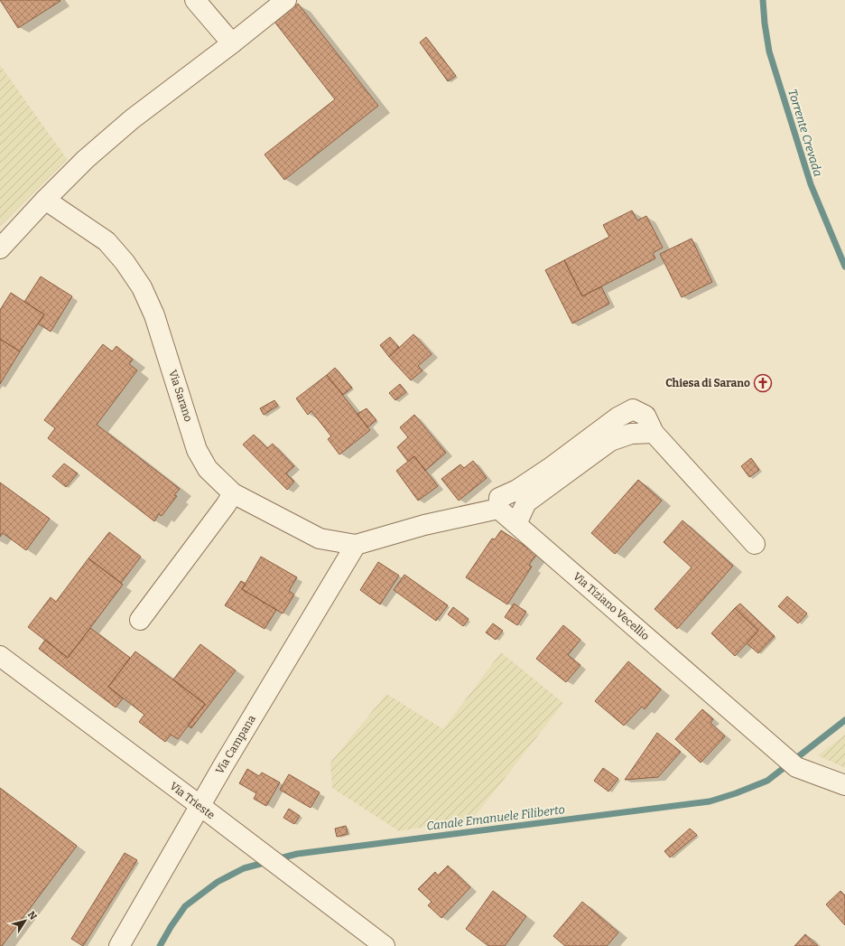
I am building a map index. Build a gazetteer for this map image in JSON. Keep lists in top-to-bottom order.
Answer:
{
  "streets": {
    "street": [
      "Via Sarano",
      "Via Tiziano Vecellio",
      "Via Campana",
      "Via Trieste"
    ]
  },
  "crossings": [
    ["Via Sarano", "Via Campana"],
    ["Via Campana", "Via Trieste"]
  ],
  "water": ["Torrente Crevada", "Canale Emanuele Filiberto"],
  "places": {
    "church": ["Chiesa di Sarano"]
  },
  "north": "top right"
}
